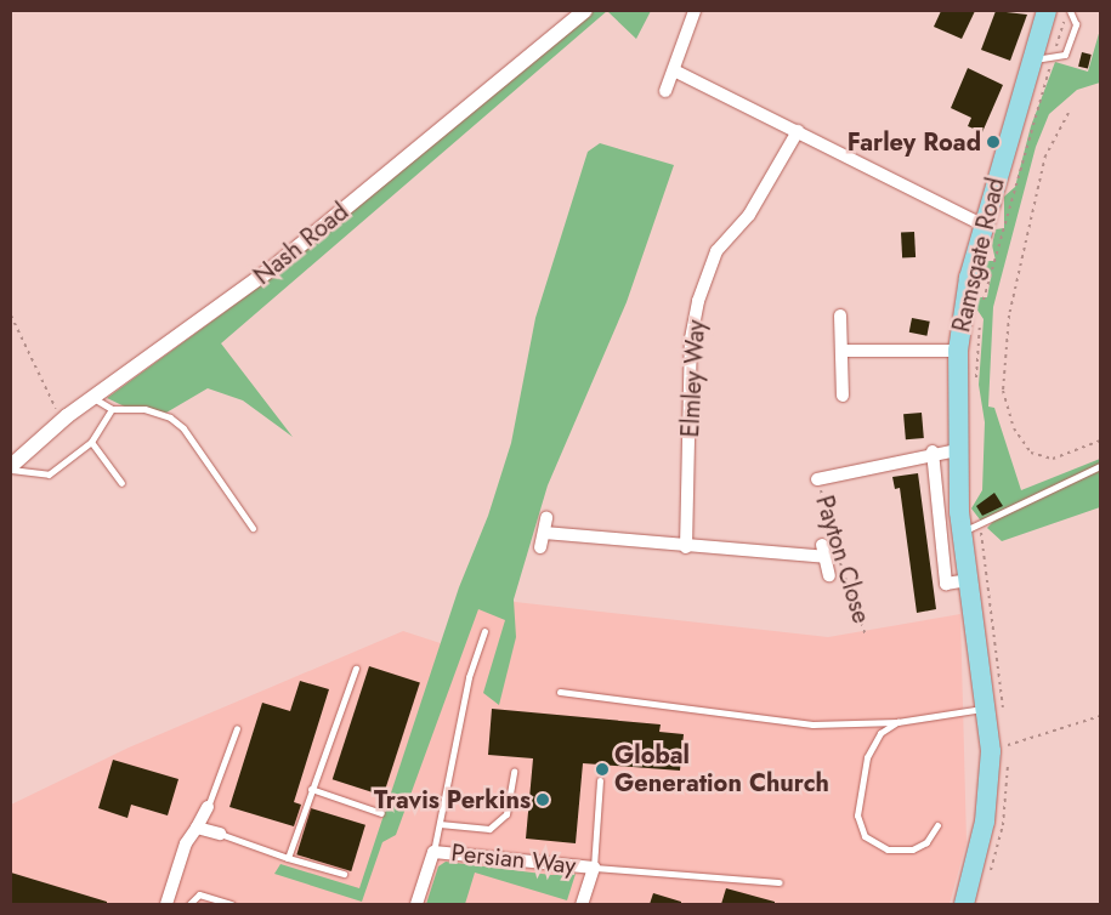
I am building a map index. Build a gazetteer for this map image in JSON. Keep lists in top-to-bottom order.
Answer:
{
  "streets": {
    "main road": ["Ramsgate Road"],
    "street": [
      "Nash Road",
      "Elmley Way",
      "Payton Close",
      "Persian Way"
    ]
  },
  "crossings": [
    ["Ramsgate Road", "Payton Close"]
  ],
  "places": ["Farley Road", "Global Generation Church", "Travis Perkins"]
}
